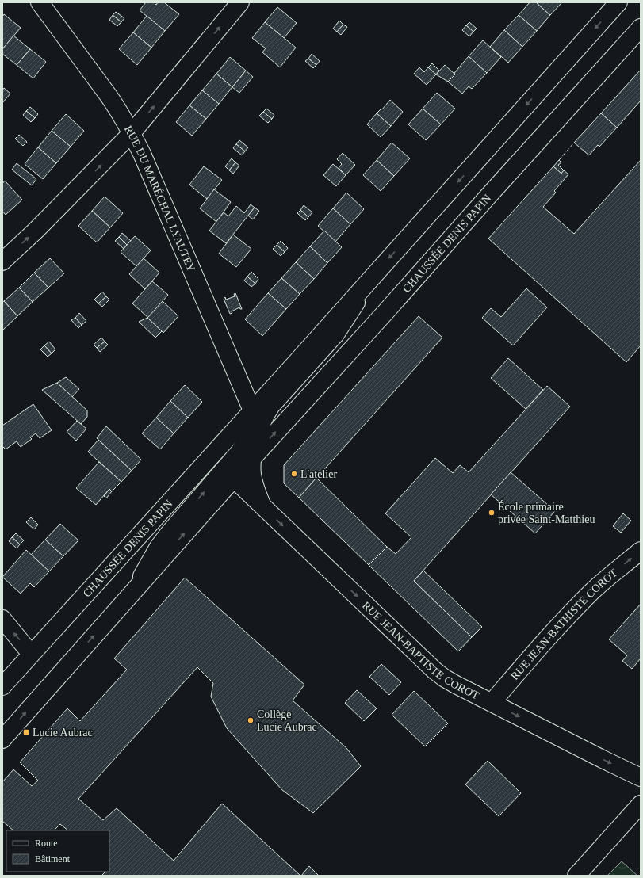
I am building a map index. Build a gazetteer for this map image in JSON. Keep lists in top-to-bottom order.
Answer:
{
  "streets": {
    "street": [
      "RUE DU MARÉCHAL LYAUTEY",
      "CHAUSSÉE DENIS PAPIN",
      "RUE JEAN-BATHISTE COROT",
      "RUE JEAN-BAPTISTE COROT"
    ]
  },
  "crossings": [
    ["RUE DU MARÉCHAL LYAUTEY", "CHAUSSÉE DENIS PAPIN"],
    ["CHAUSSÉE DENIS PAPIN", "RUE JEAN-BAPTISTE COROT"],
    ["RUE JEAN-BATHISTE COROT", "RUE JEAN-BAPTISTE COROT"]
  ],
  "one_way": ["RUE JEAN-BATHISTE COROT", "RUE JEAN-BAPTISTE COROT"],
  "places": {
    "other": ["L'atelier", "École primaire privée Saint-Matthieu", "Collège Lucie Aubrac"],
    "transit": ["Lucie Aubrac"]
  },
  "legend": ["Route", "Bâtiment"]
}
